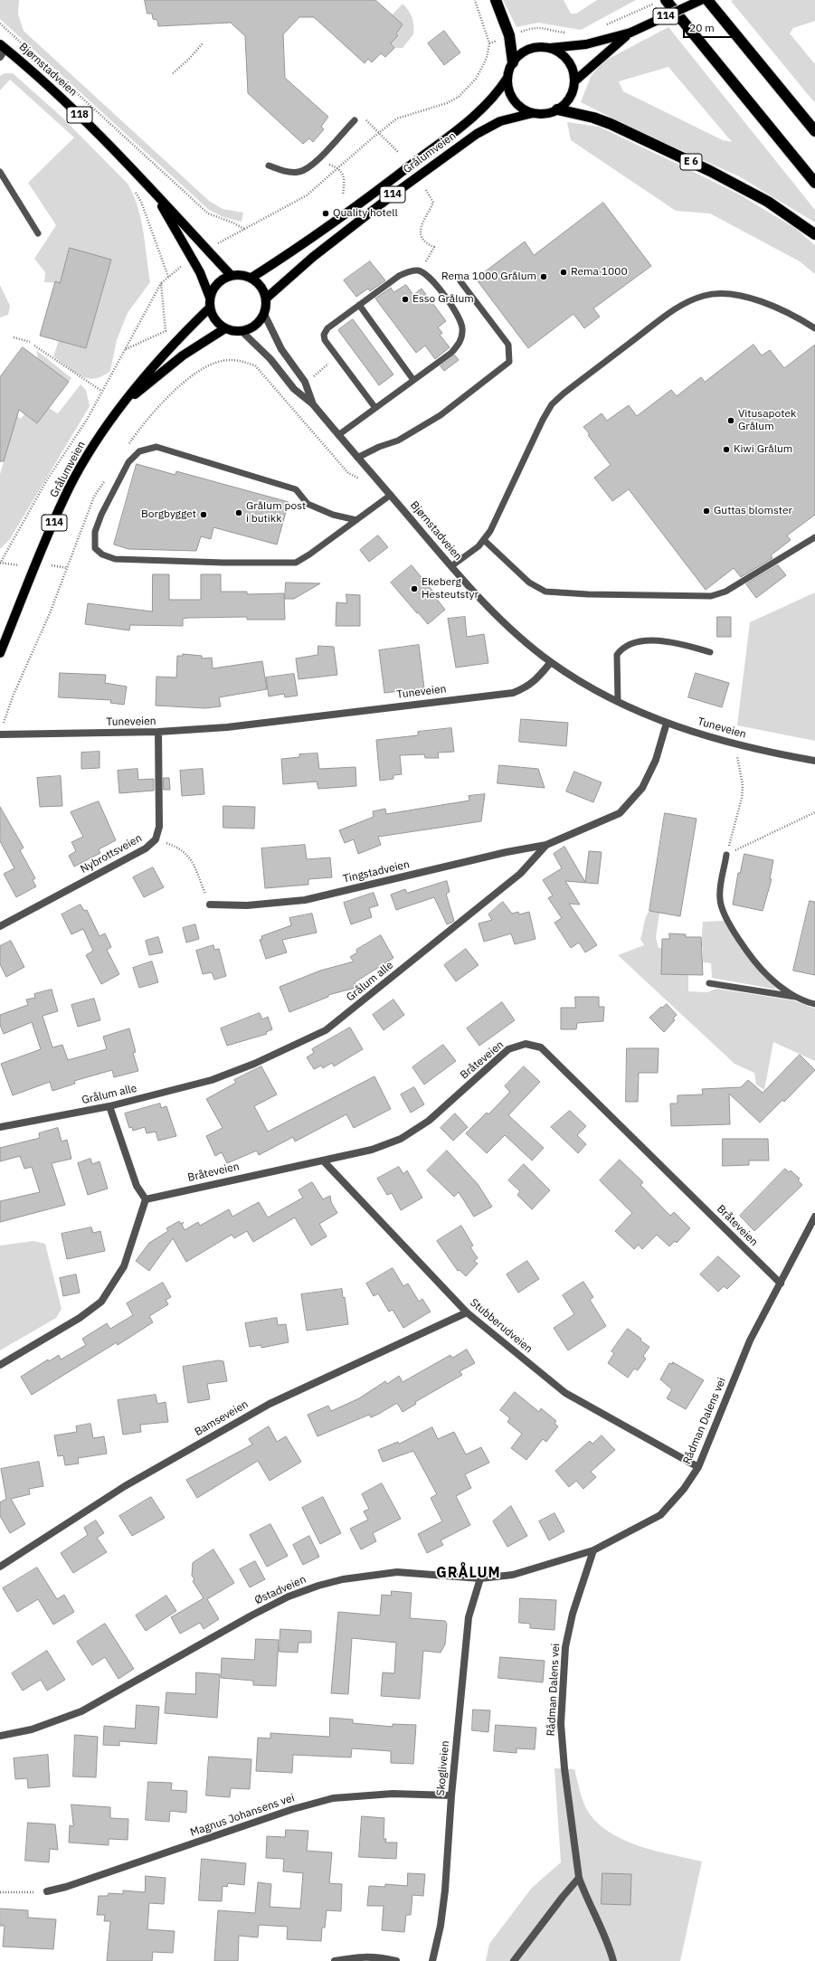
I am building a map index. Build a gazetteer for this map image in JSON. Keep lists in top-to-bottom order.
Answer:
{
  "streets": {
    "highway": ["E 6"],
    "main road": [
      "114",
      "Bjørnstadveien",
      "118",
      "Grålumveien"
    ],
    "street": [
      "Tuneveien",
      "Nybrottsveien",
      "Tingstadveien",
      "Grålum alle",
      "Bråteveien",
      "Stubberudveien",
      "Bamseveien",
      "Rådman Dalens vei",
      "Østadveien",
      "Skogliveien",
      "Magnus Johansens vei"
    ]
  },
  "crossings": [
    ["114", "Grålumveien"],
    ["114", "E 6"],
    ["Bjørnstadveien", "Grålumveien"],
    ["Bjørnstadveien", "Tuneveien"],
    ["Grålumveien", "E 6"],
    ["Tuneveien", "Nybrottsveien"],
    ["Tuneveien", "Grålum alle"],
    ["Tingstadveien", "Grålum alle"],
    ["Bråteveien", "Stubberudveien"],
    ["Bråteveien", "Rådman Dalens vei"],
    ["Stubberudveien", "Bamseveien"],
    ["Stubberudveien", "Rådman Dalens vei"],
    ["Rådman Dalens vei", "Østadveien"],
    ["Østadveien", "Skogliveien"],
    ["Skogliveien", "Magnus Johansens vei"]
  ],
  "districts": ["GRÅLUM"],
  "places": [
    "Quality hotell",
    "Rema 1000",
    "Rema 1000 Grålum",
    "Esso Grålum",
    "Vitusapotek Grålum",
    "Kiwi Grålum",
    "Guttas blomster",
    "Grålum post i butikk",
    "Borgbygget",
    "Ekeberg Hesteutstyr"
  ],
  "scale_bar": "20 m"
}
